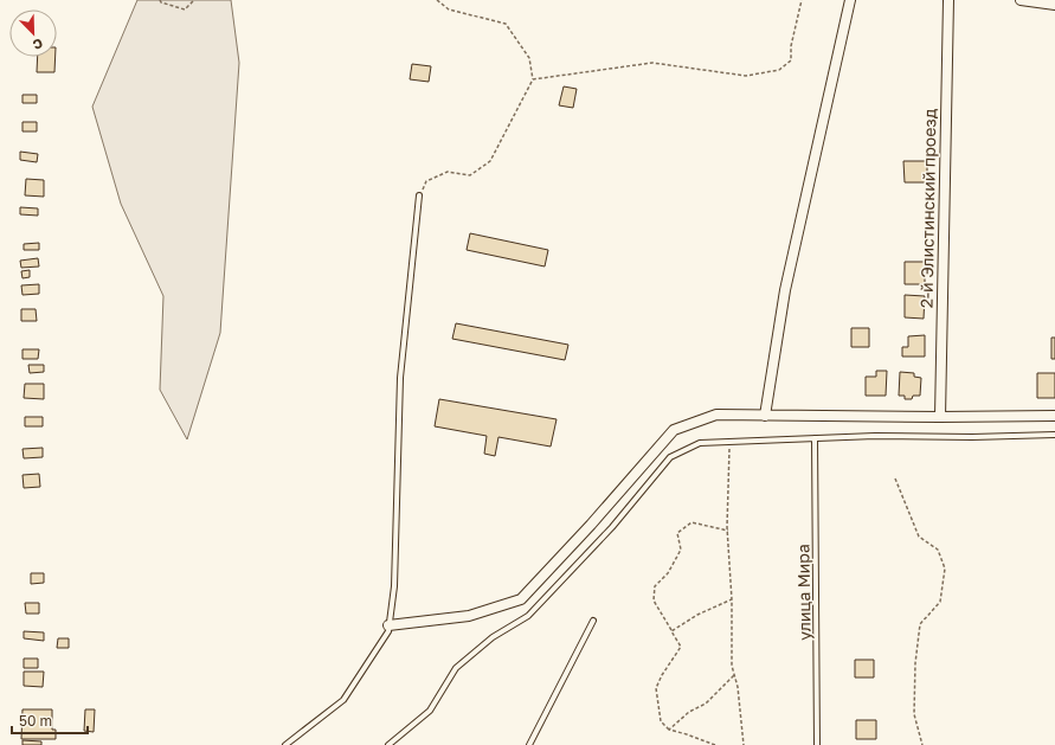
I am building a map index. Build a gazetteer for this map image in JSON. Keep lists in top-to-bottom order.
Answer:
{
  "streets": {
    "street": ["2-й Элистинский проезд"],
    "lane": ["улица Мира"]
  },
  "scale_bar": "50 m",
  "north": "bottom right"
}
